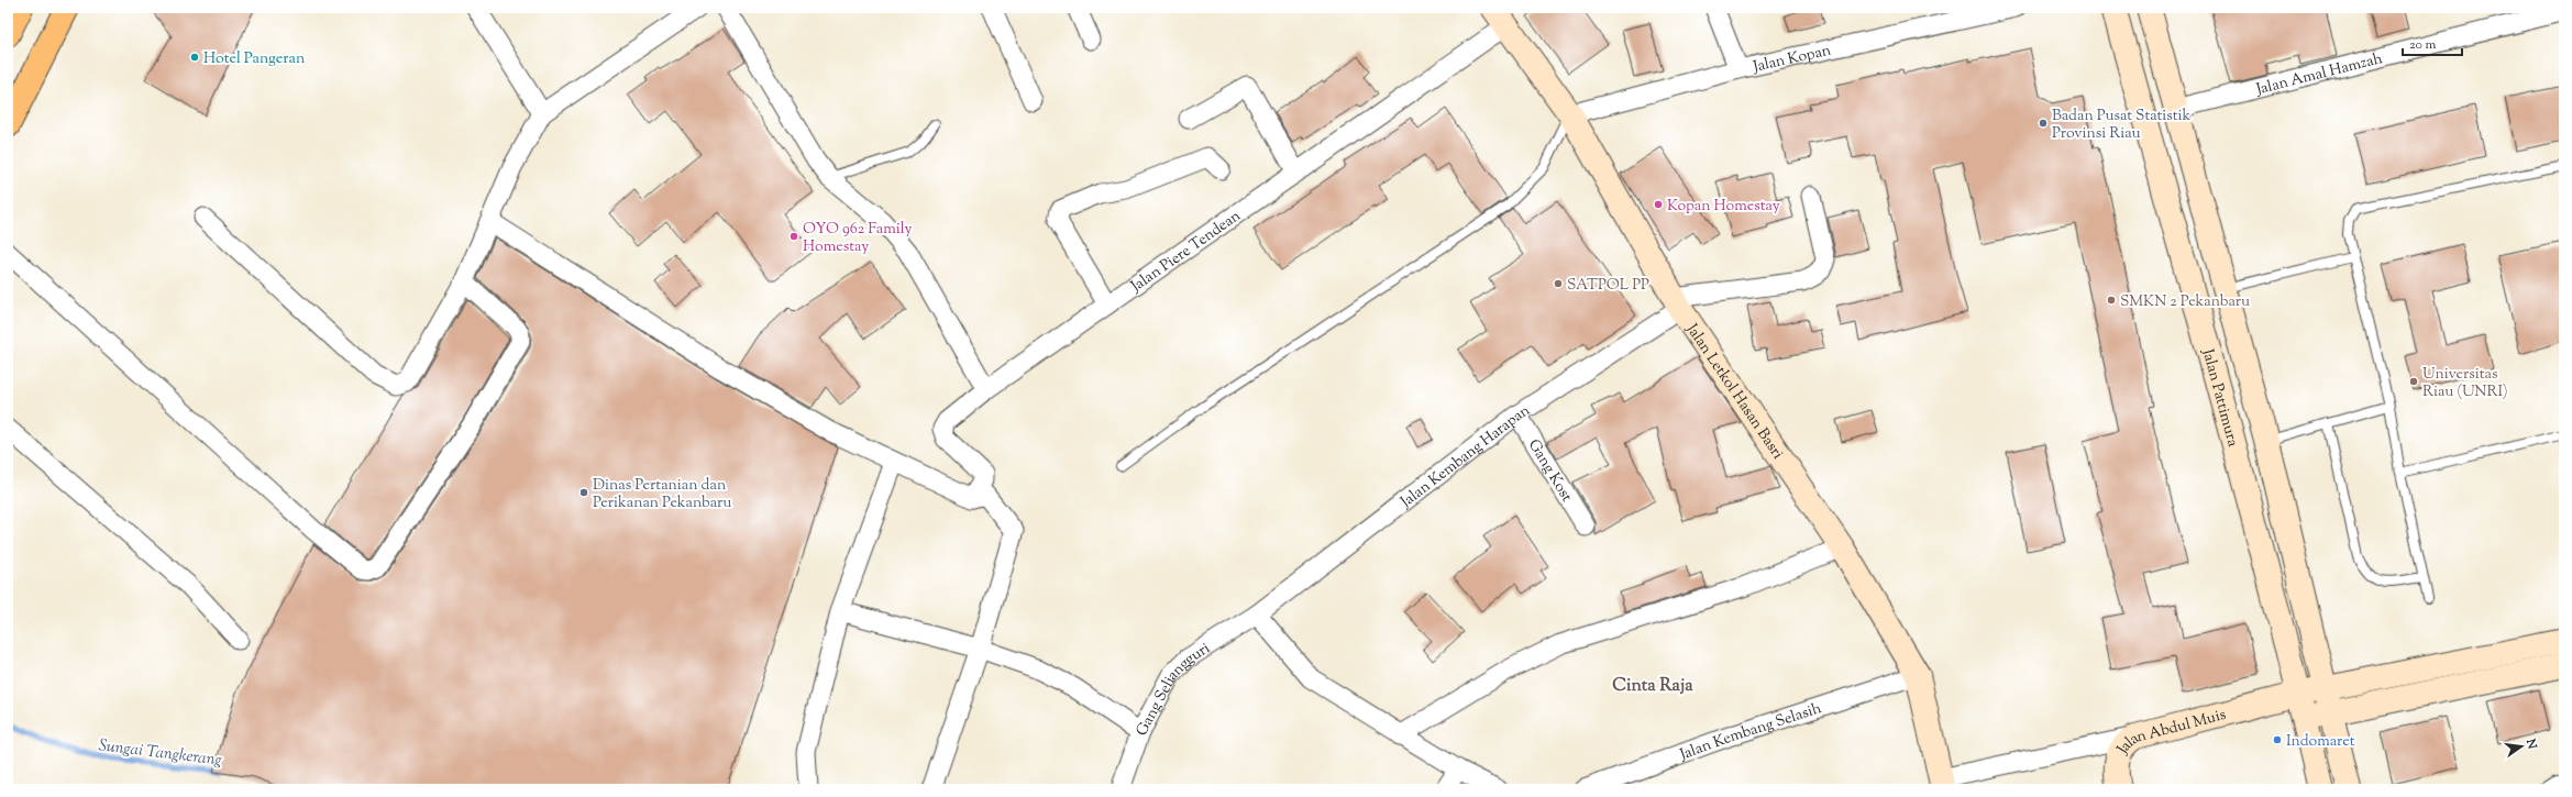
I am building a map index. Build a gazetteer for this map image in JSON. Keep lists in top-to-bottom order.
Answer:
{
  "streets": {
    "street": [
      "Jalan Kopan",
      "Jalan Amal Hamzah",
      "Jalan Piere Tendean",
      "Jalan Letkol Hasan Basri",
      "Jalan Pattimura",
      "Jalan Kembang Harapan",
      "Gang Kost",
      "Gang Seliangguri",
      "Jalan Kembang Selasih",
      "Jalan Abdul Muis"
    ]
  },
  "crossings": [
    ["Jalan Kopan", "Jalan Letkol Hasan Basri"],
    ["Jalan Amal Hamzah", "Jalan Pattimura"],
    ["Jalan Piere Tendean", "Jalan Letkol Hasan Basri"],
    ["Jalan Letkol Hasan Basri", "Jalan Kembang Harapan"],
    ["Jalan Letkol Hasan Basri", "Jalan Kembang Selasih"],
    ["Jalan Pattimura", "Jalan Abdul Muis"],
    ["Jalan Kembang Harapan", "Gang Kost"],
    ["Jalan Kembang Harapan", "Gang Seliangguri"]
  ],
  "districts": ["Cinta Raja"],
  "water": ["Sungai Tangkerang"],
  "places": [
    "Hotel Pangeran",
    "Badan Pusat Statistik Provinsi Riau",
    "Kopan Homestay",
    "OYO 962 Family Homestay",
    "SATPOL PP",
    "SMKN 2 Pekanbaru",
    "Universitas Riau (UNRI)",
    "Dinas Pertanian dan Perikanan Pekanbaru",
    "Indomaret"
  ],
  "scale_bar": "20 m",
  "north": "right"
}
